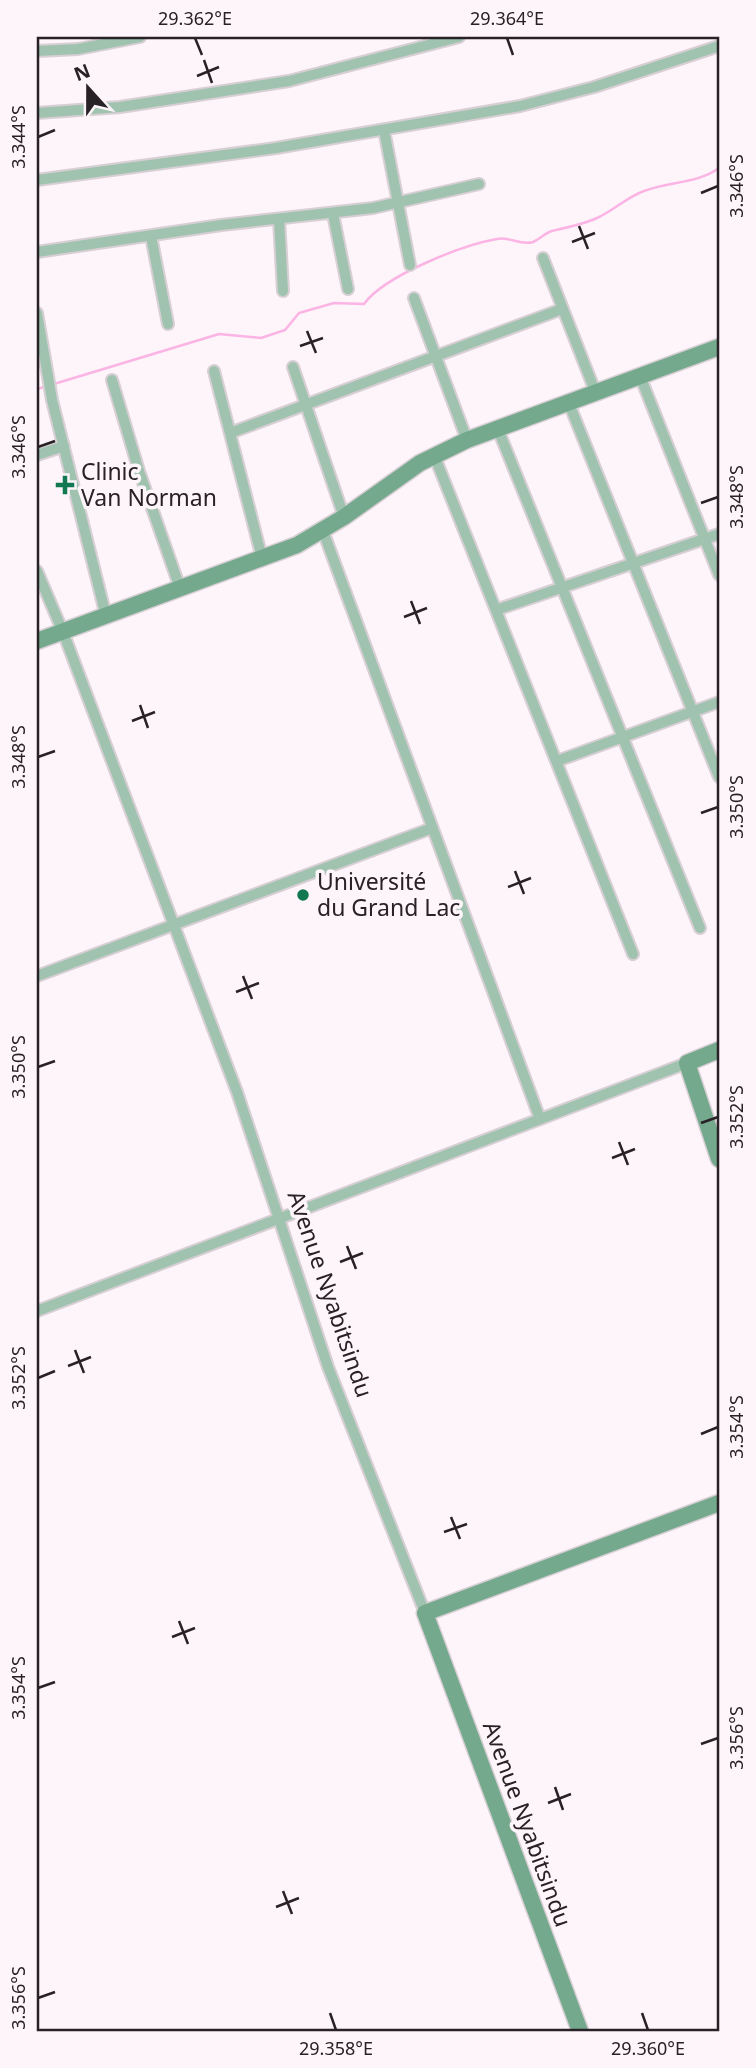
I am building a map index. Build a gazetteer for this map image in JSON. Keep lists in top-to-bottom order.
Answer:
{
  "streets": {
    "street": ["Avenue Nyabitsindu"]
  },
  "places": {
    "health": ["Clinic Van Norman"],
    "other": ["Université du Grand Lac"]
  },
  "north": "top",
  "coordinates": [
    "29.362°E",
    "29.364°E",
    "3.344°S",
    "3.346°S",
    "3.348°S",
    "3.350°S",
    "3.352°S",
    "3.354°S",
    "3.356°S",
    "29.358°E",
    "29.360°E"
  ]
}
